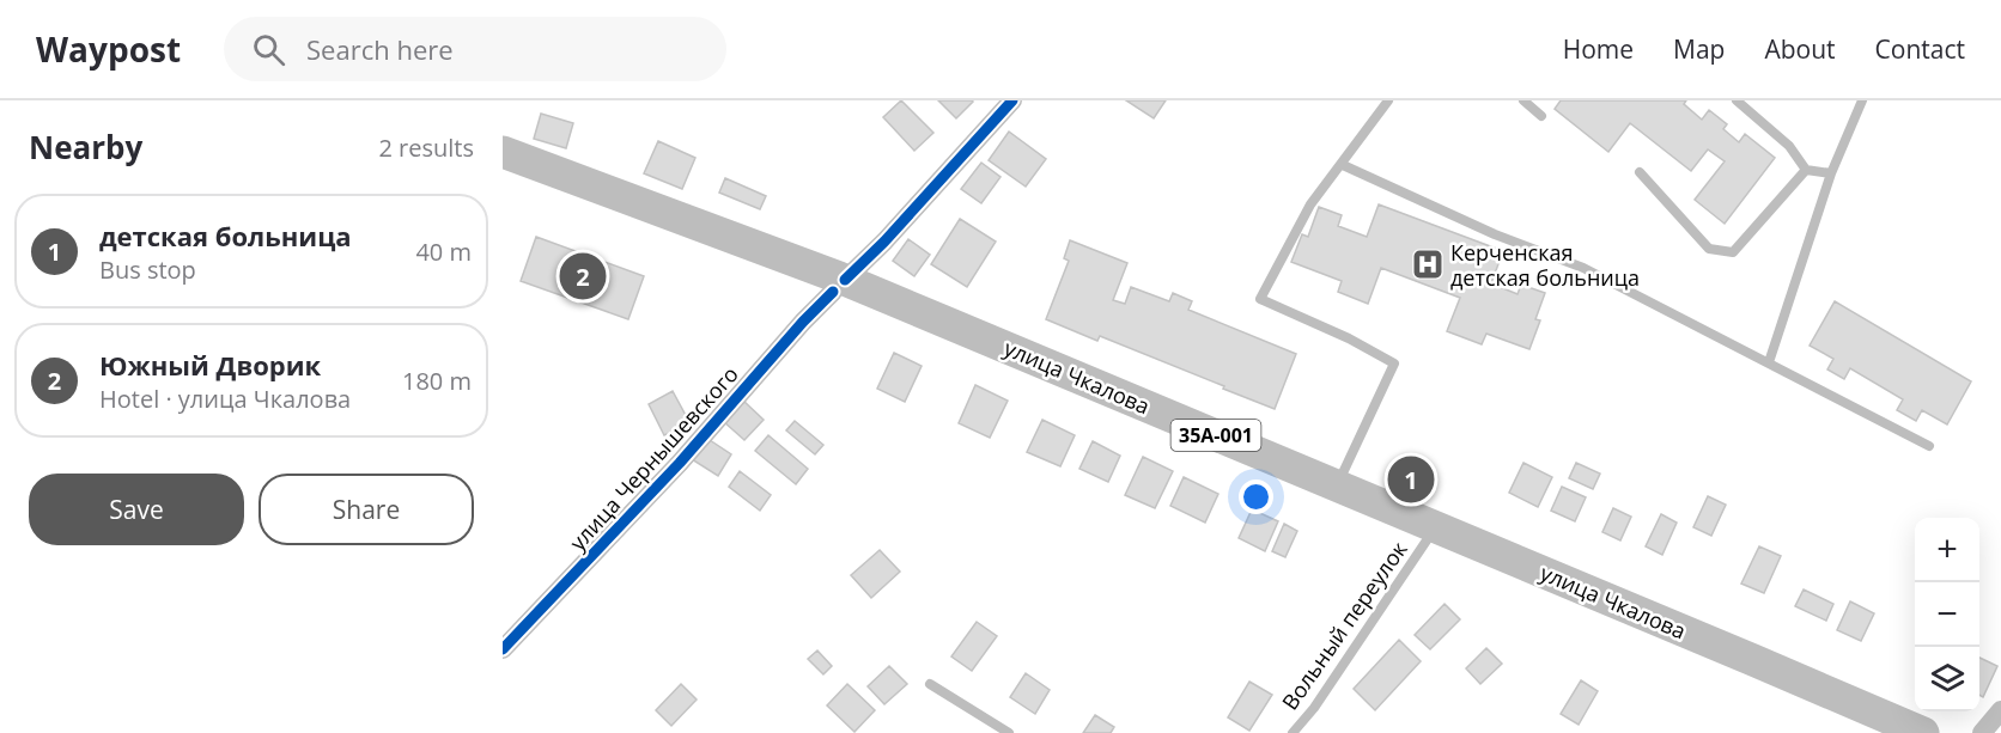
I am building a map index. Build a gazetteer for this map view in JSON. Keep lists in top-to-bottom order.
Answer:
{
  "streets": {
    "main road": ["улица Чкалова", "35А-001"],
    "street": ["улица Чернышевского"],
    "lane": ["Вольный переулок"]
  },
  "crossings": [
    ["улица Чкалова", "улица Чернышевского"],
    ["улица Чкалова", "Вольный переулок"]
  ],
  "places": {
    "hospital": ["Керченская детская больница"]
  },
  "page": {
    "header": "Waypost",
    "search": "Search here",
    "nav": [
      "Home",
      "Map",
      "About",
      "Contact"
    ],
    "heading": ["Nearby", "2 results"],
    "list": [
      {
        "mark": "1",
        "name": "детская больница",
        "note": "Bus stop",
        "value": "40 m"
      },
      {
        "mark": "2",
        "name": "Южный Дворик",
        "note": "Hotel · улица Чкалова",
        "value": "180 m"
      }
    ],
    "pins": ["2", "1"],
    "buttons": ["Save", "Share"],
    "map_buttons": ["+", "−"]
  }
}
